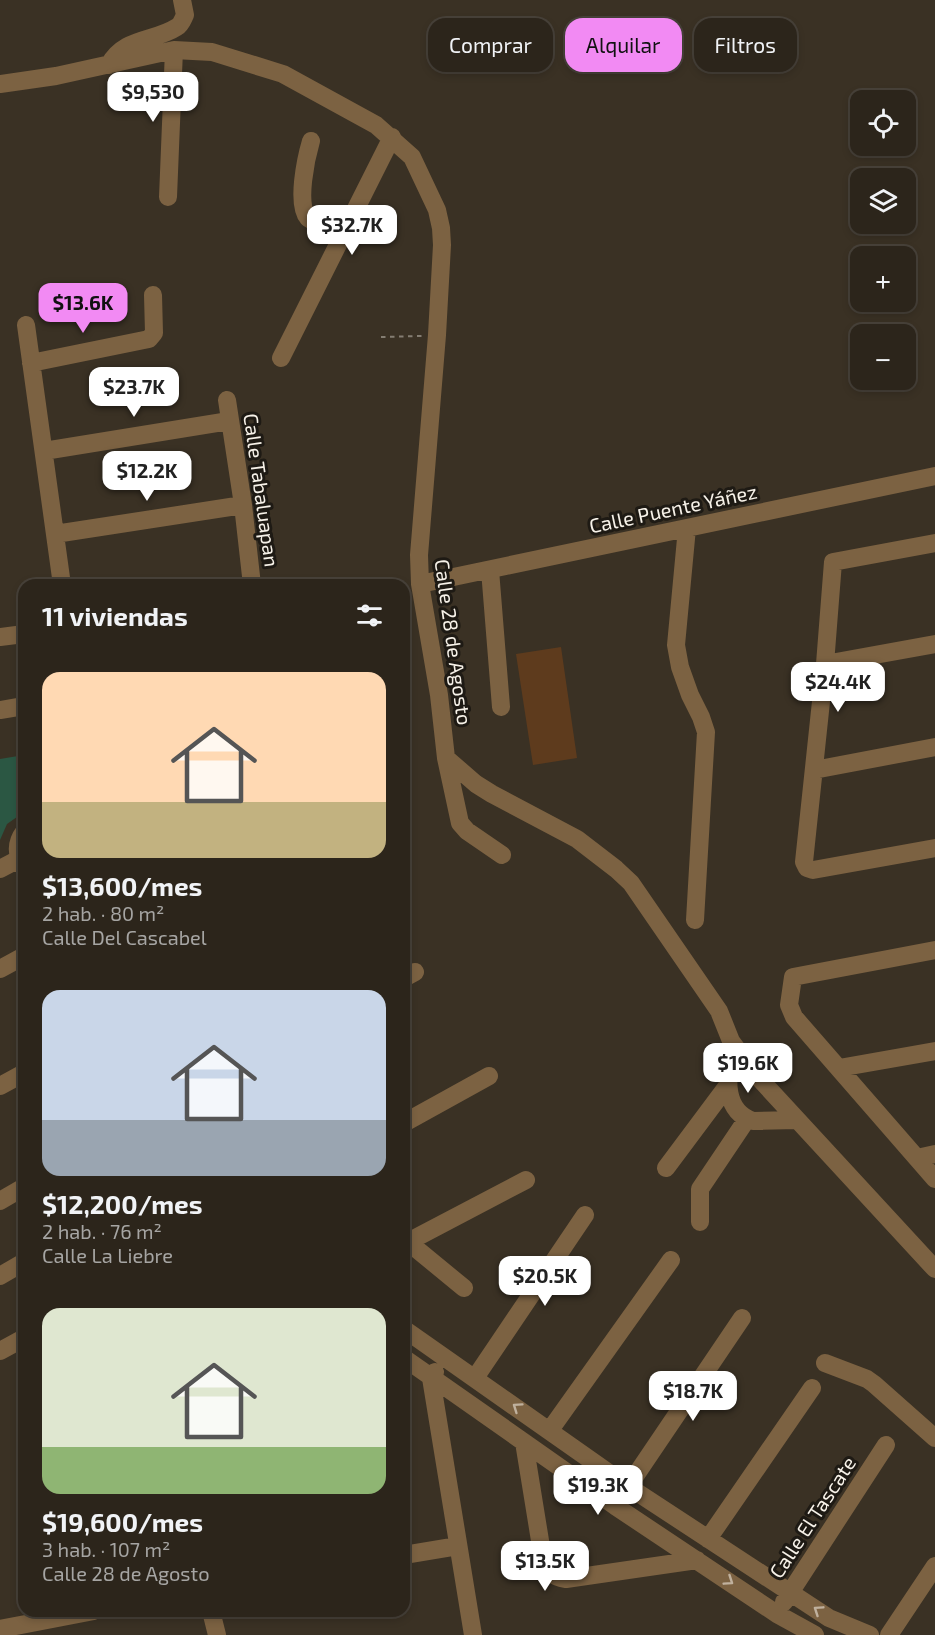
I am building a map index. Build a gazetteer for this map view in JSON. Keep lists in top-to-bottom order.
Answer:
{
  "streets": {
    "street": [
      "Calle Tabaluapan",
      "Calle Puente Yáñez",
      "Calle 28 de Agosto",
      "Calle El Tascate"
    ]
  },
  "crossings": [
    ["Calle Puente Yáñez", "Calle 28 de Agosto"]
  ],
  "page": {
    "chip": ["Comprar", "Alquilar", "Filtros"],
    "price": [
      "$9,530",
      "$32.7K",
      "$13.6K",
      "$23.7K",
      "$12.2K",
      "$24.4K",
      "$19.6K",
      "$20.5K",
      "$18.7K",
      "$19.3K",
      "$13.5K"
    ],
    "map_buttons": ["+", "−"],
    "heading": "11 viviendas",
    "list": [
      {
        "name": "$13,600/mes",
        "note": "2 hab. · 80 m² · Calle Del Cascabel"
      },
      {
        "name": "$12,200/mes",
        "note": "2 hab. · 76 m² · Calle La Liebre"
      },
      {
        "name": "$19,600/mes",
        "note": "3 hab. · 107 m² · Calle 28 de Agosto"
      }
    ]
  }
}
